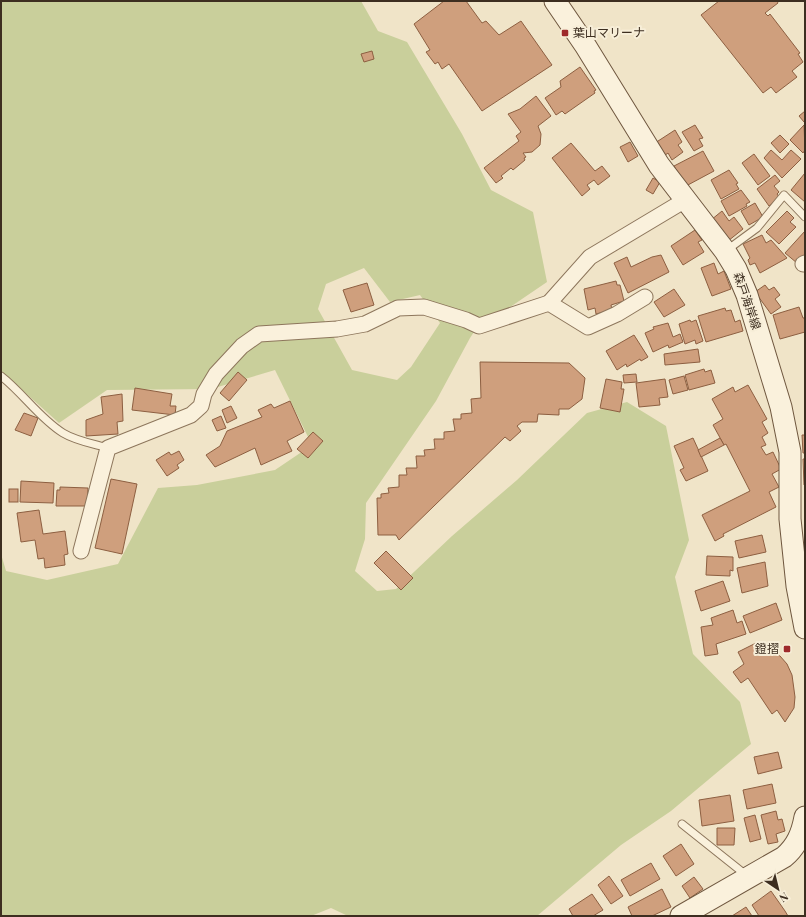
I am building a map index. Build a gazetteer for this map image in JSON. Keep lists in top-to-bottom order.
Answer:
{
  "streets": {
    "main road": ["森戸海岸線"]
  },
  "places": {
    "transit": ["葉山マリーナ", "鐙摺"]
  },
  "north": "bottom right"
}
